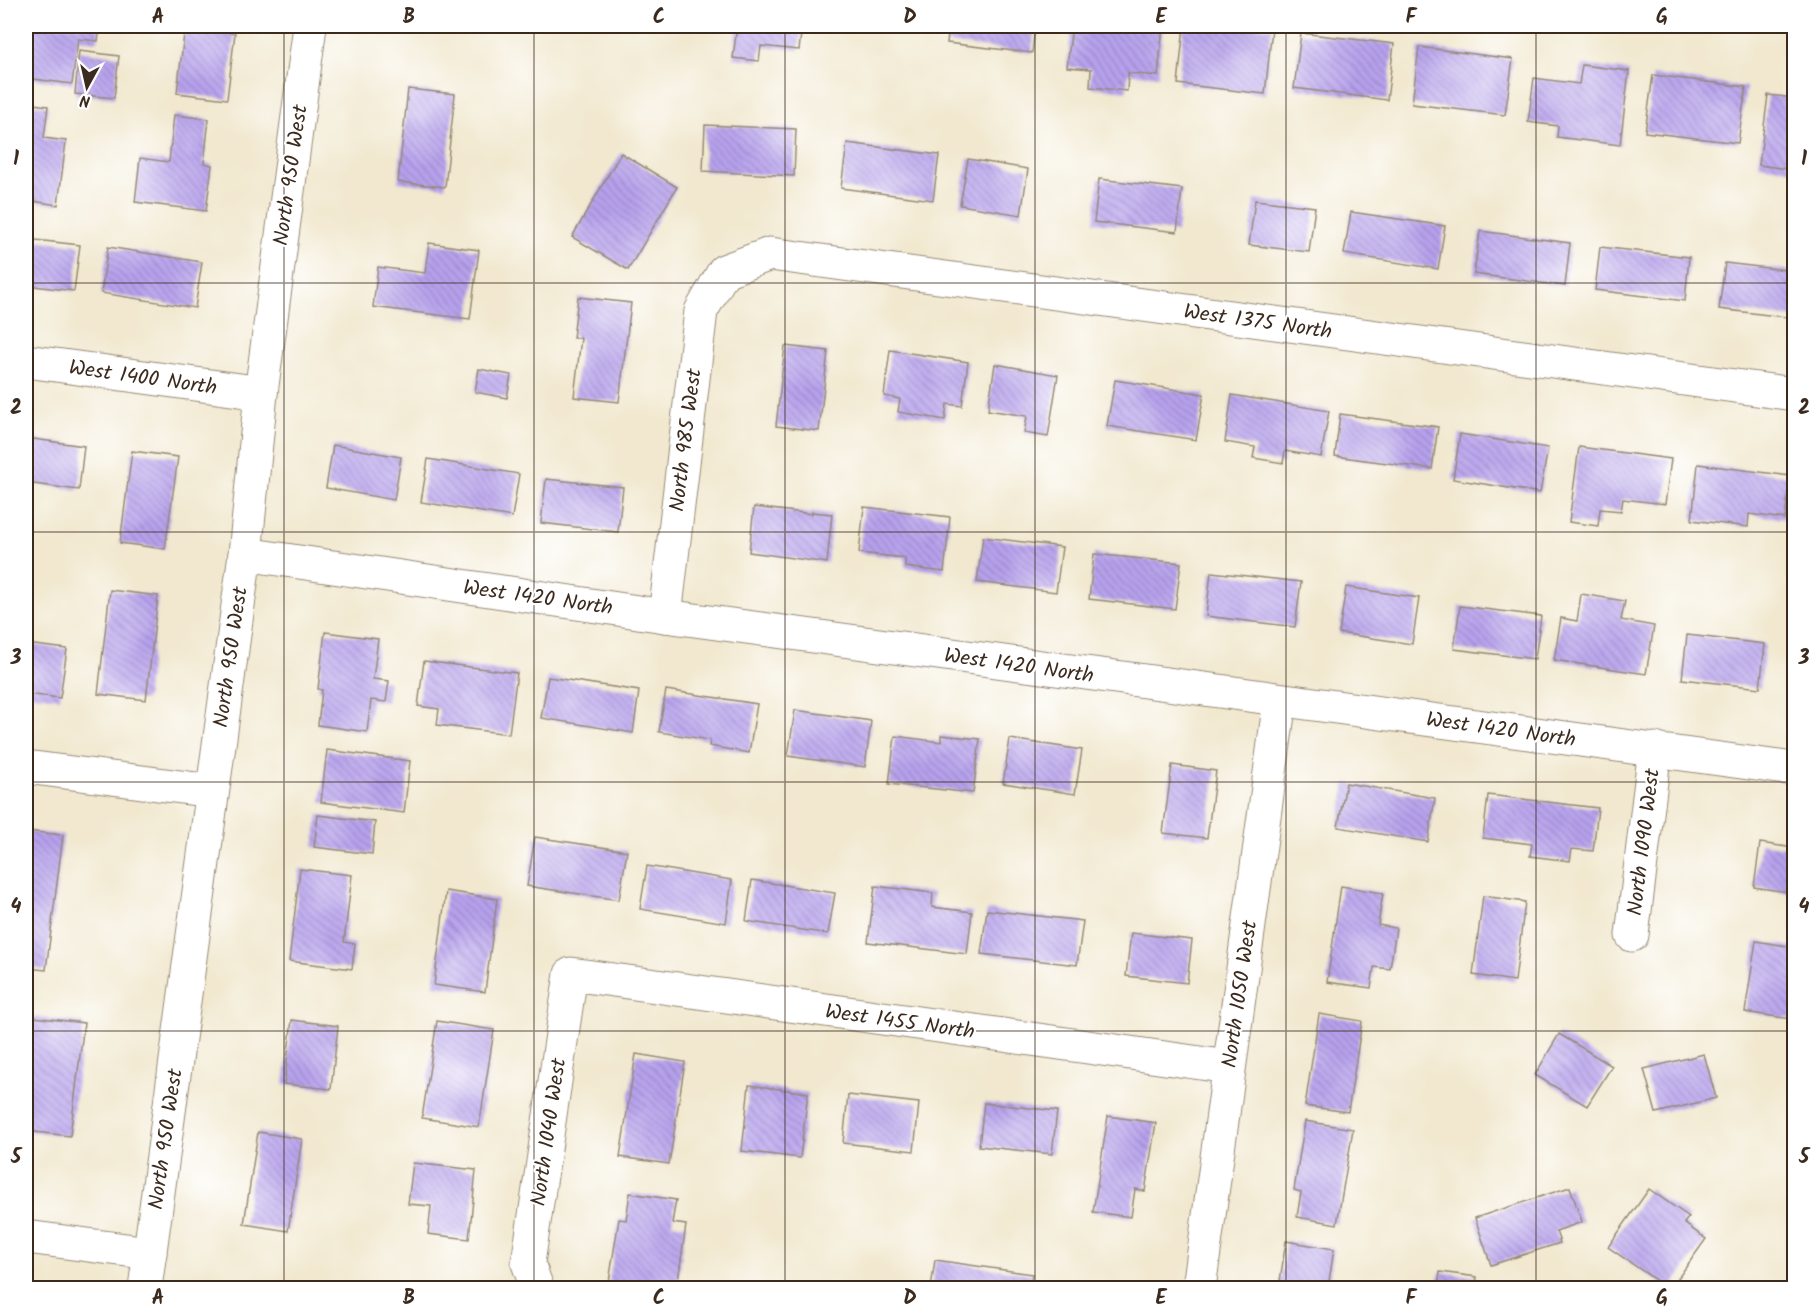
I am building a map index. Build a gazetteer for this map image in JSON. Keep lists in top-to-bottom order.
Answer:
{
  "streets": {
    "street": [
      "North 950 West",
      "West 1375 North",
      "West 1400 North",
      "North 985 West",
      "West 1420 North",
      "North 1090 West",
      "North 1050 West",
      "West 1455 North",
      "North 1040 West"
    ]
  },
  "crossings": [
    ["North 950 West", "West 1400 North"],
    ["North 950 West", "West 1420 North"],
    ["West 1375 North", "North 985 West"],
    ["North 985 West", "West 1420 North"],
    ["West 1420 North", "North 1090 West"],
    ["West 1420 North", "North 1050 West"],
    ["North 1050 West", "West 1455 North"],
    ["West 1455 North", "North 1040 West"]
  ],
  "north": "bottom",
  "grid": {
    "columns": [
      "A",
      "B",
      "C",
      "D",
      "E",
      "F",
      "G"
    ],
    "rows": [
      "1",
      "2",
      "3",
      "4",
      "5"
    ]
  }
}
